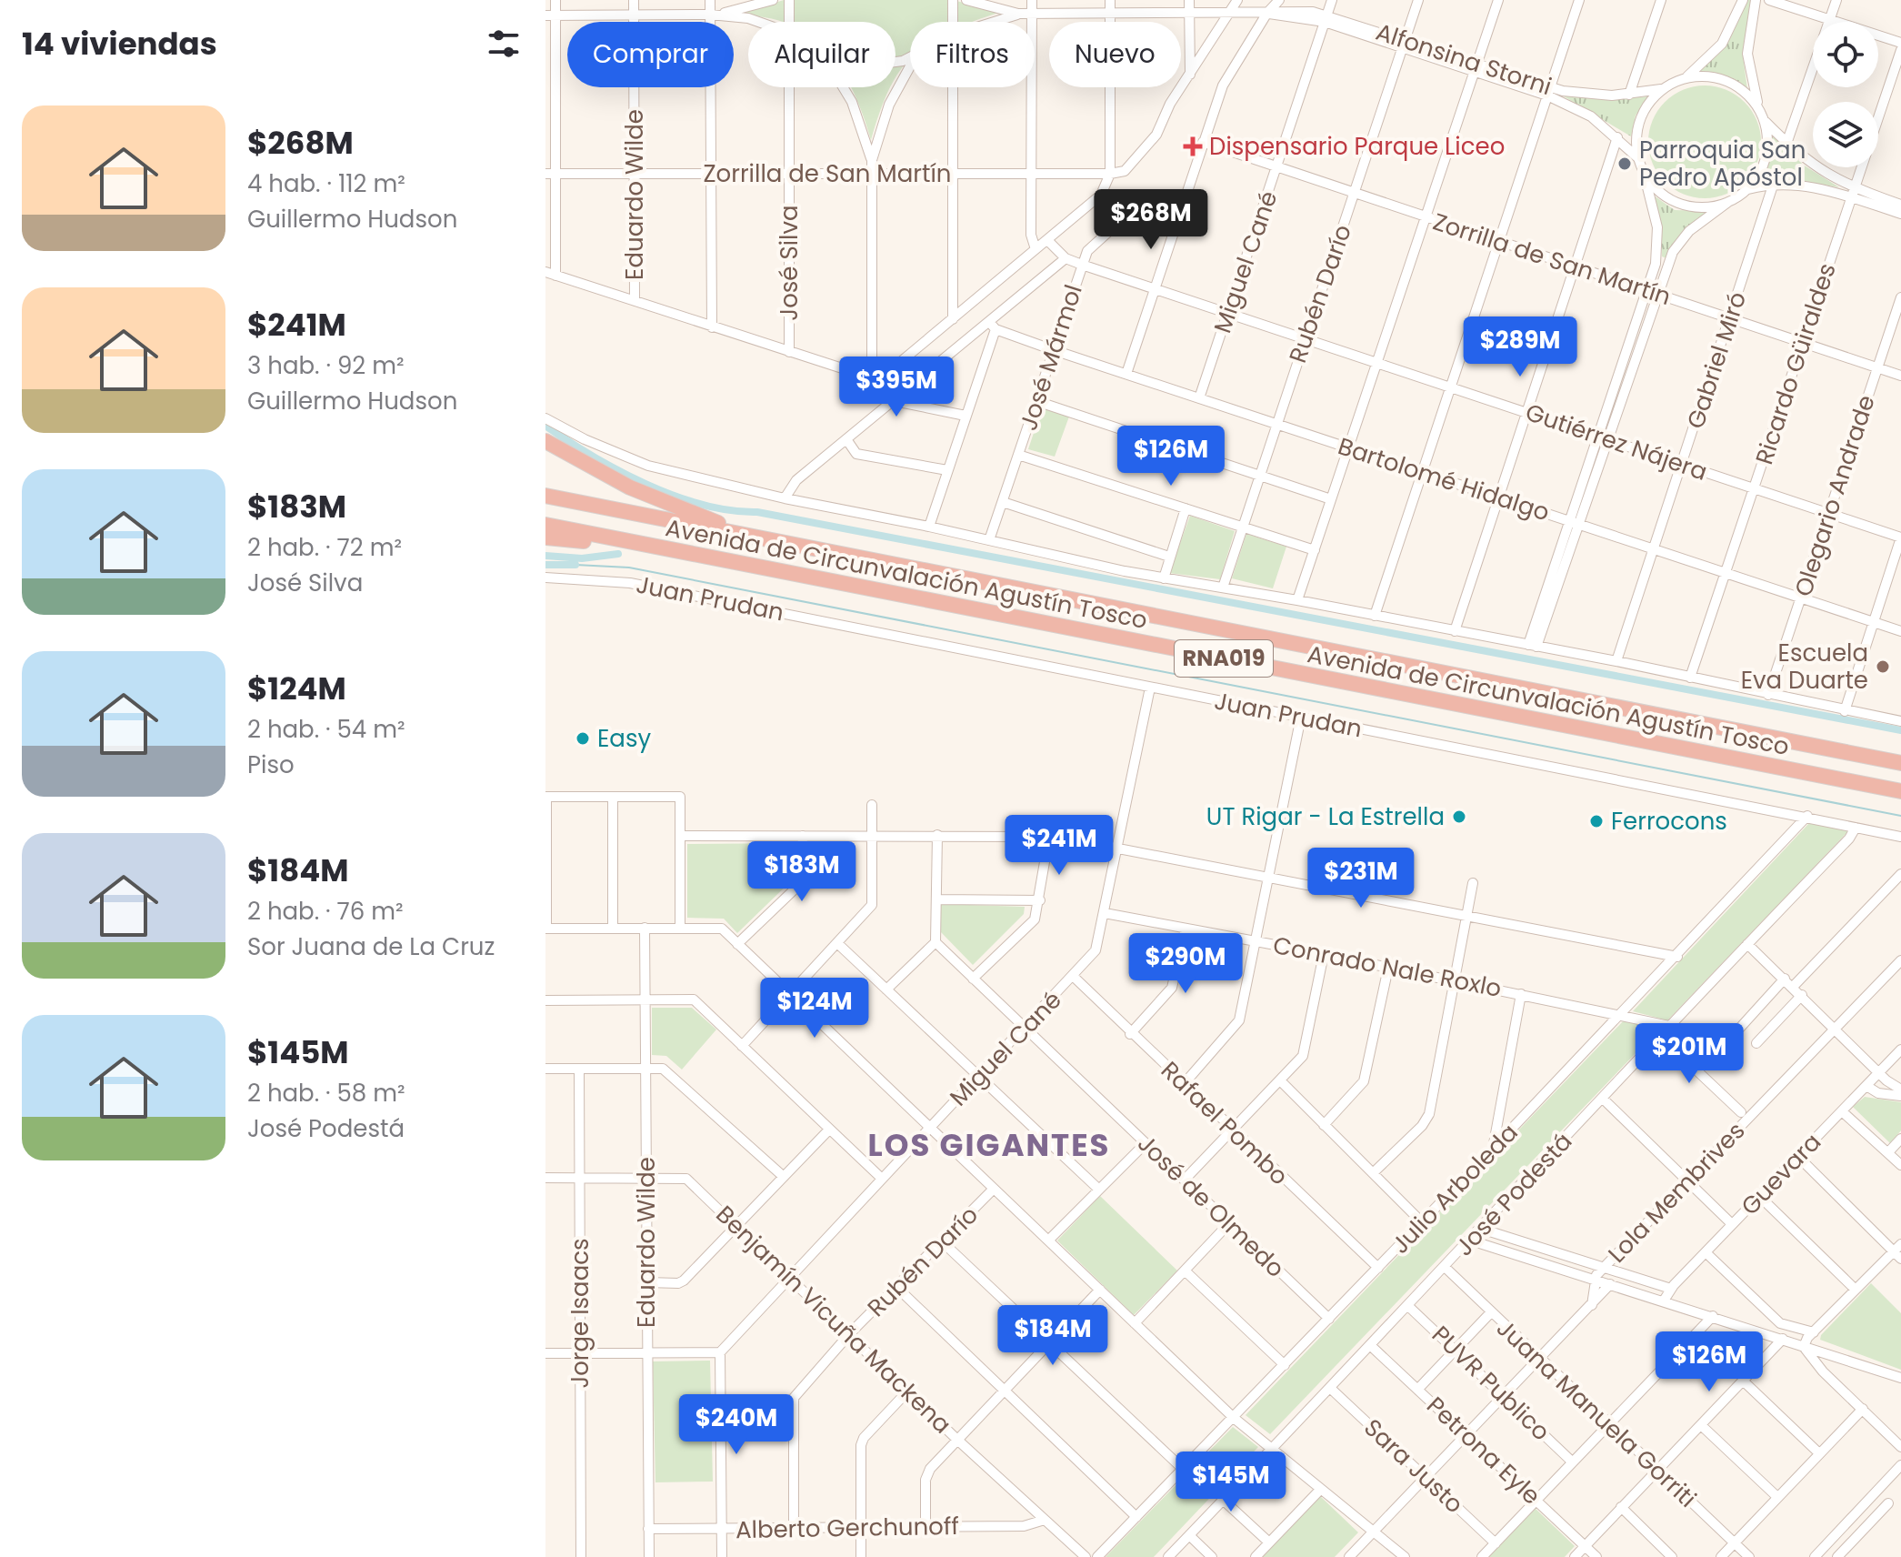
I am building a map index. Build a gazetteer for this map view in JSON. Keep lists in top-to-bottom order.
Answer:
{
  "streets": {
    "highway": ["Avenida de Circunvalación Agustín Tosco", "RNA019"],
    "street": [
      "Alfonsina Storni",
      "Zorrilla de San Martín",
      "Eduardo Wilde",
      "Miguel Cané",
      "José Silva",
      "Rubén Darío",
      "José Mármol",
      "Gabriel Miró",
      "Ricardo Güiraldes",
      "Gutiérrez Nájera",
      "Bartolomé Hidalgo",
      "Olegario Andrade",
      "Juan Prudan",
      "Conrado Nale Roxlo",
      "Rafael Pombo",
      "Guevara",
      "Julio Arboleda",
      "Lola Membrives",
      "José Podestá",
      "José de Olmedo",
      "Jorge Isaacs",
      "Benjamín Vicuña Mackena",
      "PUVR Publico",
      "Juana Manuela Gorriti",
      "Petrona Eyle",
      "Sara Justo",
      "Alberto Gerchunoff"
    ]
  },
  "crossings": [
    ["Alfonsina Storni", "Eduardo Wilde"],
    ["Alfonsina Storni", "Miguel Cané"],
    ["Alfonsina Storni", "Rubén Darío"],
    ["Zorrilla de San Martín", "Eduardo Wilde"],
    ["Zorrilla de San Martín", "Miguel Cané"],
    ["Zorrilla de San Martín", "José Silva"],
    ["Zorrilla de San Martín", "Rubén Darío"],
    ["Zorrilla de San Martín", "Gabriel Miró"],
    ["Zorrilla de San Martín", "Ricardo Güiraldes"],
    ["Zorrilla de San Martín", "Olegario Andrade"],
    ["Eduardo Wilde", "Benjamín Vicuña Mackena"],
    ["Eduardo Wilde", "Alberto Gerchunoff"],
    ["Miguel Cané", "Gutiérrez Nájera"],
    ["Miguel Cané", "Bartolomé Hidalgo"],
    ["Miguel Cané", "Juan Prudan"],
    ["Miguel Cané", "Conrado Nale Roxlo"],
    ["Miguel Cané", "Rafael Pombo"],
    ["Miguel Cané", "José de Olmedo"],
    ["Miguel Cané", "Benjamín Vicuña Mackena"],
    ["Rubén Darío", "Gutiérrez Nájera"],
    ["Rubén Darío", "Bartolomé Hidalgo"],
    ["Rubén Darío", "Avenida de Circunvalación Agustín Tosco"],
    ["Rubén Darío", "Benjamín Vicuña Mackena"],
    ["Rubén Darío", "Alberto Gerchunoff"],
    ["José Mármol", "Gutiérrez Nájera"],
    ["José Mármol", "Bartolomé Hidalgo"],
    ["José Mármol", "Avenida de Circunvalación Agustín Tosco"],
    ["Gabriel Miró", "Gutiérrez Nájera"],
    ["Gabriel Miró", "Bartolomé Hidalgo"],
    ["Gabriel Miró", "Avenida de Circunvalación Agustín Tosco"],
    ["Ricardo Güiraldes", "Gutiérrez Nájera"],
    ["Ricardo Güiraldes", "Bartolomé Hidalgo"],
    ["Ricardo Güiraldes", "Avenida de Circunvalación Agustín Tosco"],
    ["Gutiérrez Nájera", "Olegario Andrade"],
    ["Bartolomé Hidalgo", "Olegario Andrade"],
    ["Olegario Andrade", "Avenida de Circunvalación Agustín Tosco"],
    ["Juan Prudan", "Julio Arboleda"],
    ["Juan Prudan", "José Podestá"],
    ["Conrado Nale Roxlo", "Julio Arboleda"],
    ["Conrado Nale Roxlo", "José Podestá"],
    ["Rafael Pombo", "Julio Arboleda"],
    ["Julio Arboleda", "José de Olmedo"],
    ["José Podestá", "PUVR Publico"],
    ["José Podestá", "Juana Manuela Gorriti"],
    ["José Podestá", "Petrona Eyle"],
    ["José Podestá", "Sara Justo"],
    ["Jorge Isaacs", "Benjamín Vicuña Mackena"],
    ["Benjamín Vicuña Mackena", "Alberto Gerchunoff"]
  ],
  "districts": ["LOS GIGANTES"],
  "places": {
    "health": ["Dispensario Parque Liceo"],
    "other": [
      "Parroquia San Pedro Apóstol",
      "Escuela Eva Duarte",
      "Easy",
      "UT Rigar - La Estrella",
      "Ferrocons"
    ]
  },
  "page": {
    "heading": "14 viviendas",
    "chip": [
      "Comprar",
      "Alquilar",
      "Filtros",
      "Nuevo"
    ],
    "list": [
      {
        "name": "$268M",
        "note": "4 hab. · 112 m² · Guillermo Hudson"
      },
      {
        "name": "$241M",
        "note": "3 hab. · 92 m² · Guillermo Hudson"
      },
      {
        "name": "$183M",
        "note": "2 hab. · 72 m² · José Silva"
      },
      {
        "name": "$124M",
        "note": "2 hab. · 54 m² · Piso"
      },
      {
        "name": "$184M",
        "note": "2 hab. · 76 m² · Sor Juana de La Cruz"
      },
      {
        "name": "$145M",
        "note": "2 hab. · 58 m² · José Podestá"
      }
    ],
    "price": [
      "$268M",
      "$289M",
      "$395M",
      "$126M",
      "$241M",
      "$183M",
      "$231M",
      "$290M",
      "$124M",
      "$201M",
      "$184M",
      "$126M",
      "$240M",
      "$145M"
    ]
  }
}
